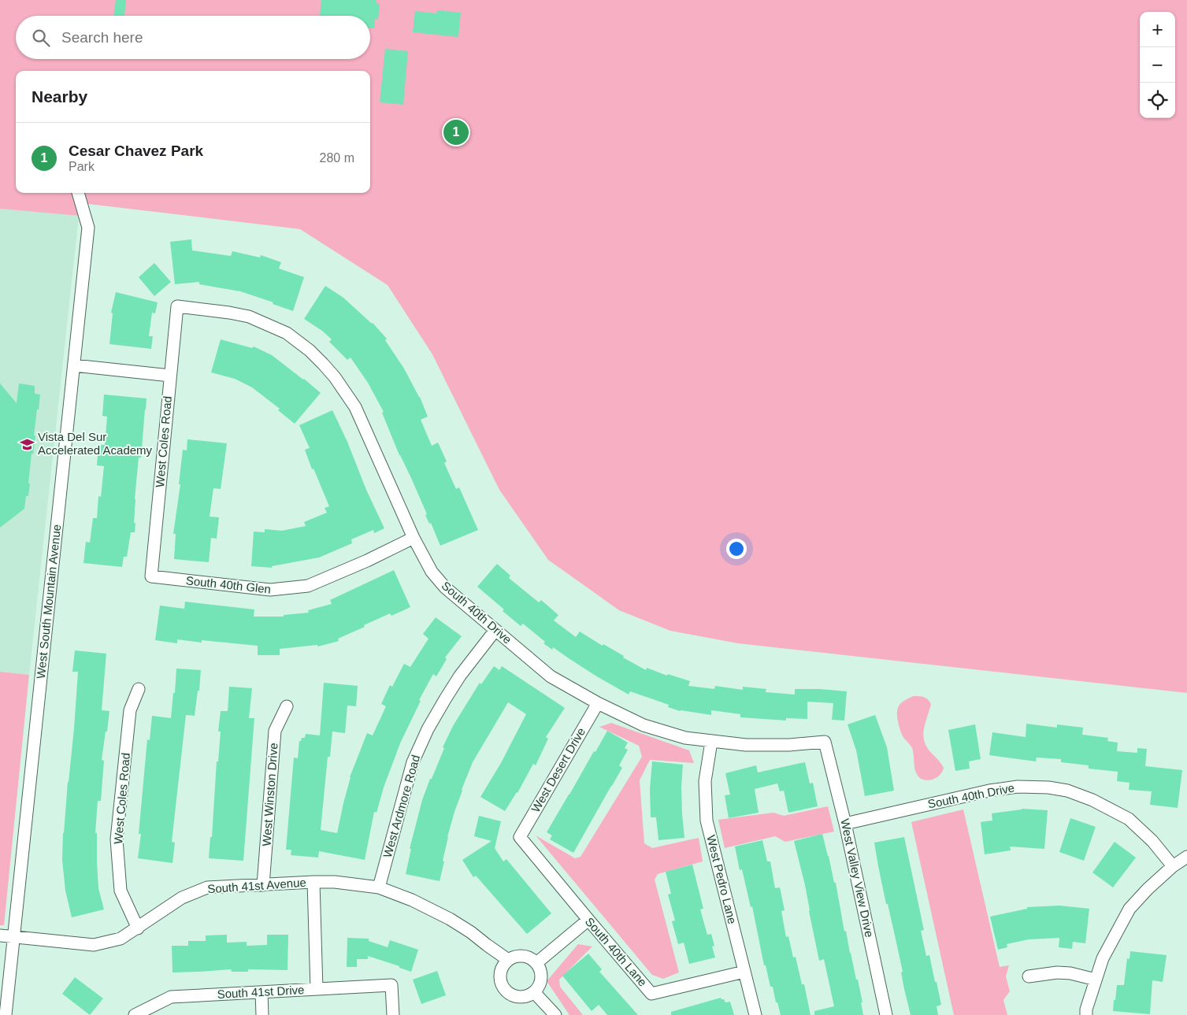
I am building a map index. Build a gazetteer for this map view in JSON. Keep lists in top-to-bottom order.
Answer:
{
  "streets": {
    "street": [
      "West Coles Road",
      "South 40th Glen",
      "West South Mountain Avenue",
      "South 40th Drive",
      "West Desert Drive",
      "West Winston Drive",
      "West Ardmore Road",
      "West Valley View Drive",
      "West Pedro Lane",
      "South 41st Avenue",
      "South 40th Lane",
      "South 41st Drive"
    ]
  },
  "crossings": [
    ["West Coles Road", "South 40th Glen"],
    ["West Coles Road", "South 40th Drive"],
    ["West Coles Road", "South 41st Avenue"],
    ["South 40th Glen", "South 40th Drive"],
    ["West South Mountain Avenue", "South 41st Avenue"],
    ["South 40th Drive", "West Desert Drive"],
    ["South 40th Drive", "West Ardmore Road"],
    ["South 40th Drive", "West Valley View Drive"],
    ["South 40th Drive", "West Pedro Lane"],
    ["West Desert Drive", "South 40th Lane"],
    ["West Winston Drive", "South 41st Avenue"],
    ["West Ardmore Road", "South 41st Avenue"],
    ["West Pedro Lane", "South 40th Lane"]
  ],
  "places": {
    "school or university": ["Vista Del Sur Accelerated Academy"]
  },
  "page": {
    "map_buttons": ["+", "−"],
    "search": "Search here",
    "heading": "Nearby",
    "pins": "1",
    "list": [
      {
        "mark": "1",
        "name": "Cesar Chavez Park",
        "note": "Park",
        "value": "280 m"
      }
    ]
  }
}
